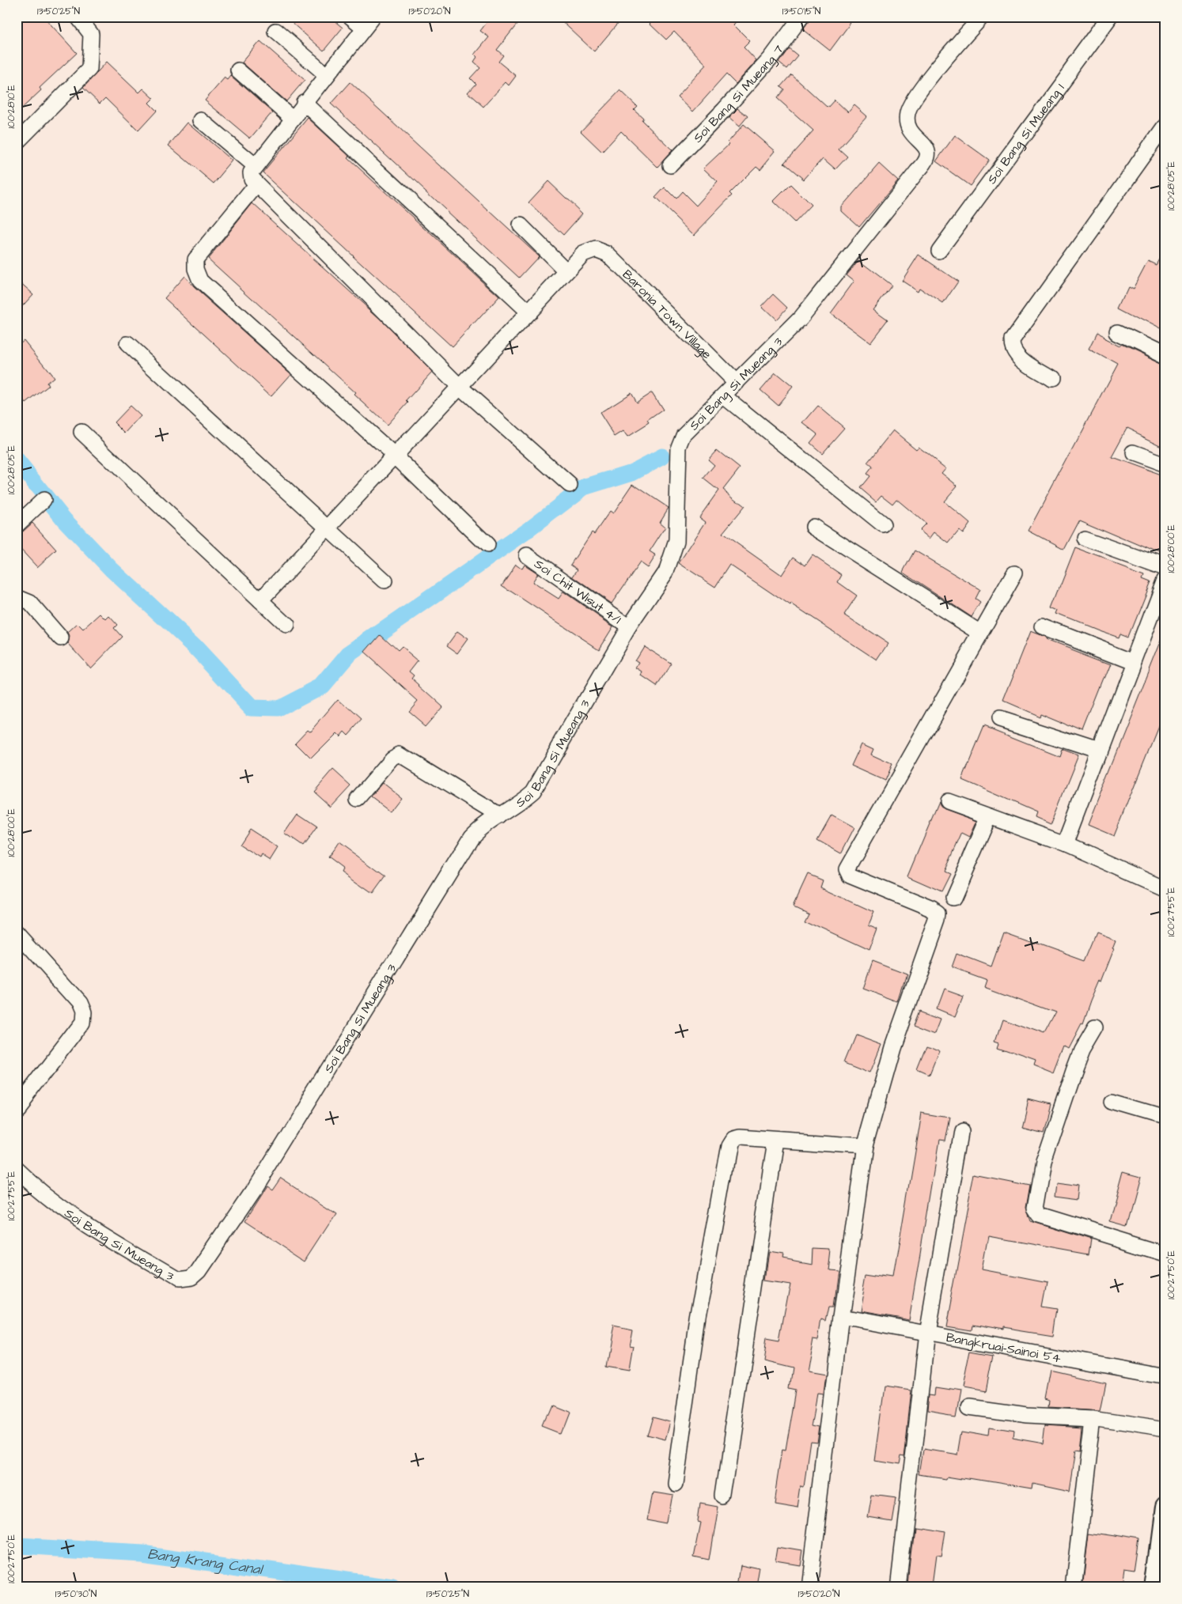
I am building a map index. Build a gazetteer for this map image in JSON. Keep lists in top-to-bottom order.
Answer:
{
  "streets": {
    "street": [
      "Soi Bang Si Mueang 7",
      "Soi Bang Si Mueang 1",
      "Baronia Town Village",
      "Soi Bang Si Mueang 3",
      "Soi Chit Wisut 4/1",
      "Bangkruai-Sainoi 54"
    ]
  },
  "crossings": [
    ["Baronia Town Village", "Soi Bang Si Mueang 3"],
    ["Soi Bang Si Mueang 3", "Soi Chit Wisut 4/1"]
  ],
  "water": ["Bang Krang Canal"],
  "coordinates": [
    "13°50'25\"N",
    "13°50'20\"N",
    "13°50'15\"N",
    "100°28'10\"E",
    "100°28'05\"E",
    "100°28'00\"E",
    "100°27'55\"E",
    "100°27'50\"E",
    "13°50'30\"N"
  ]
}
